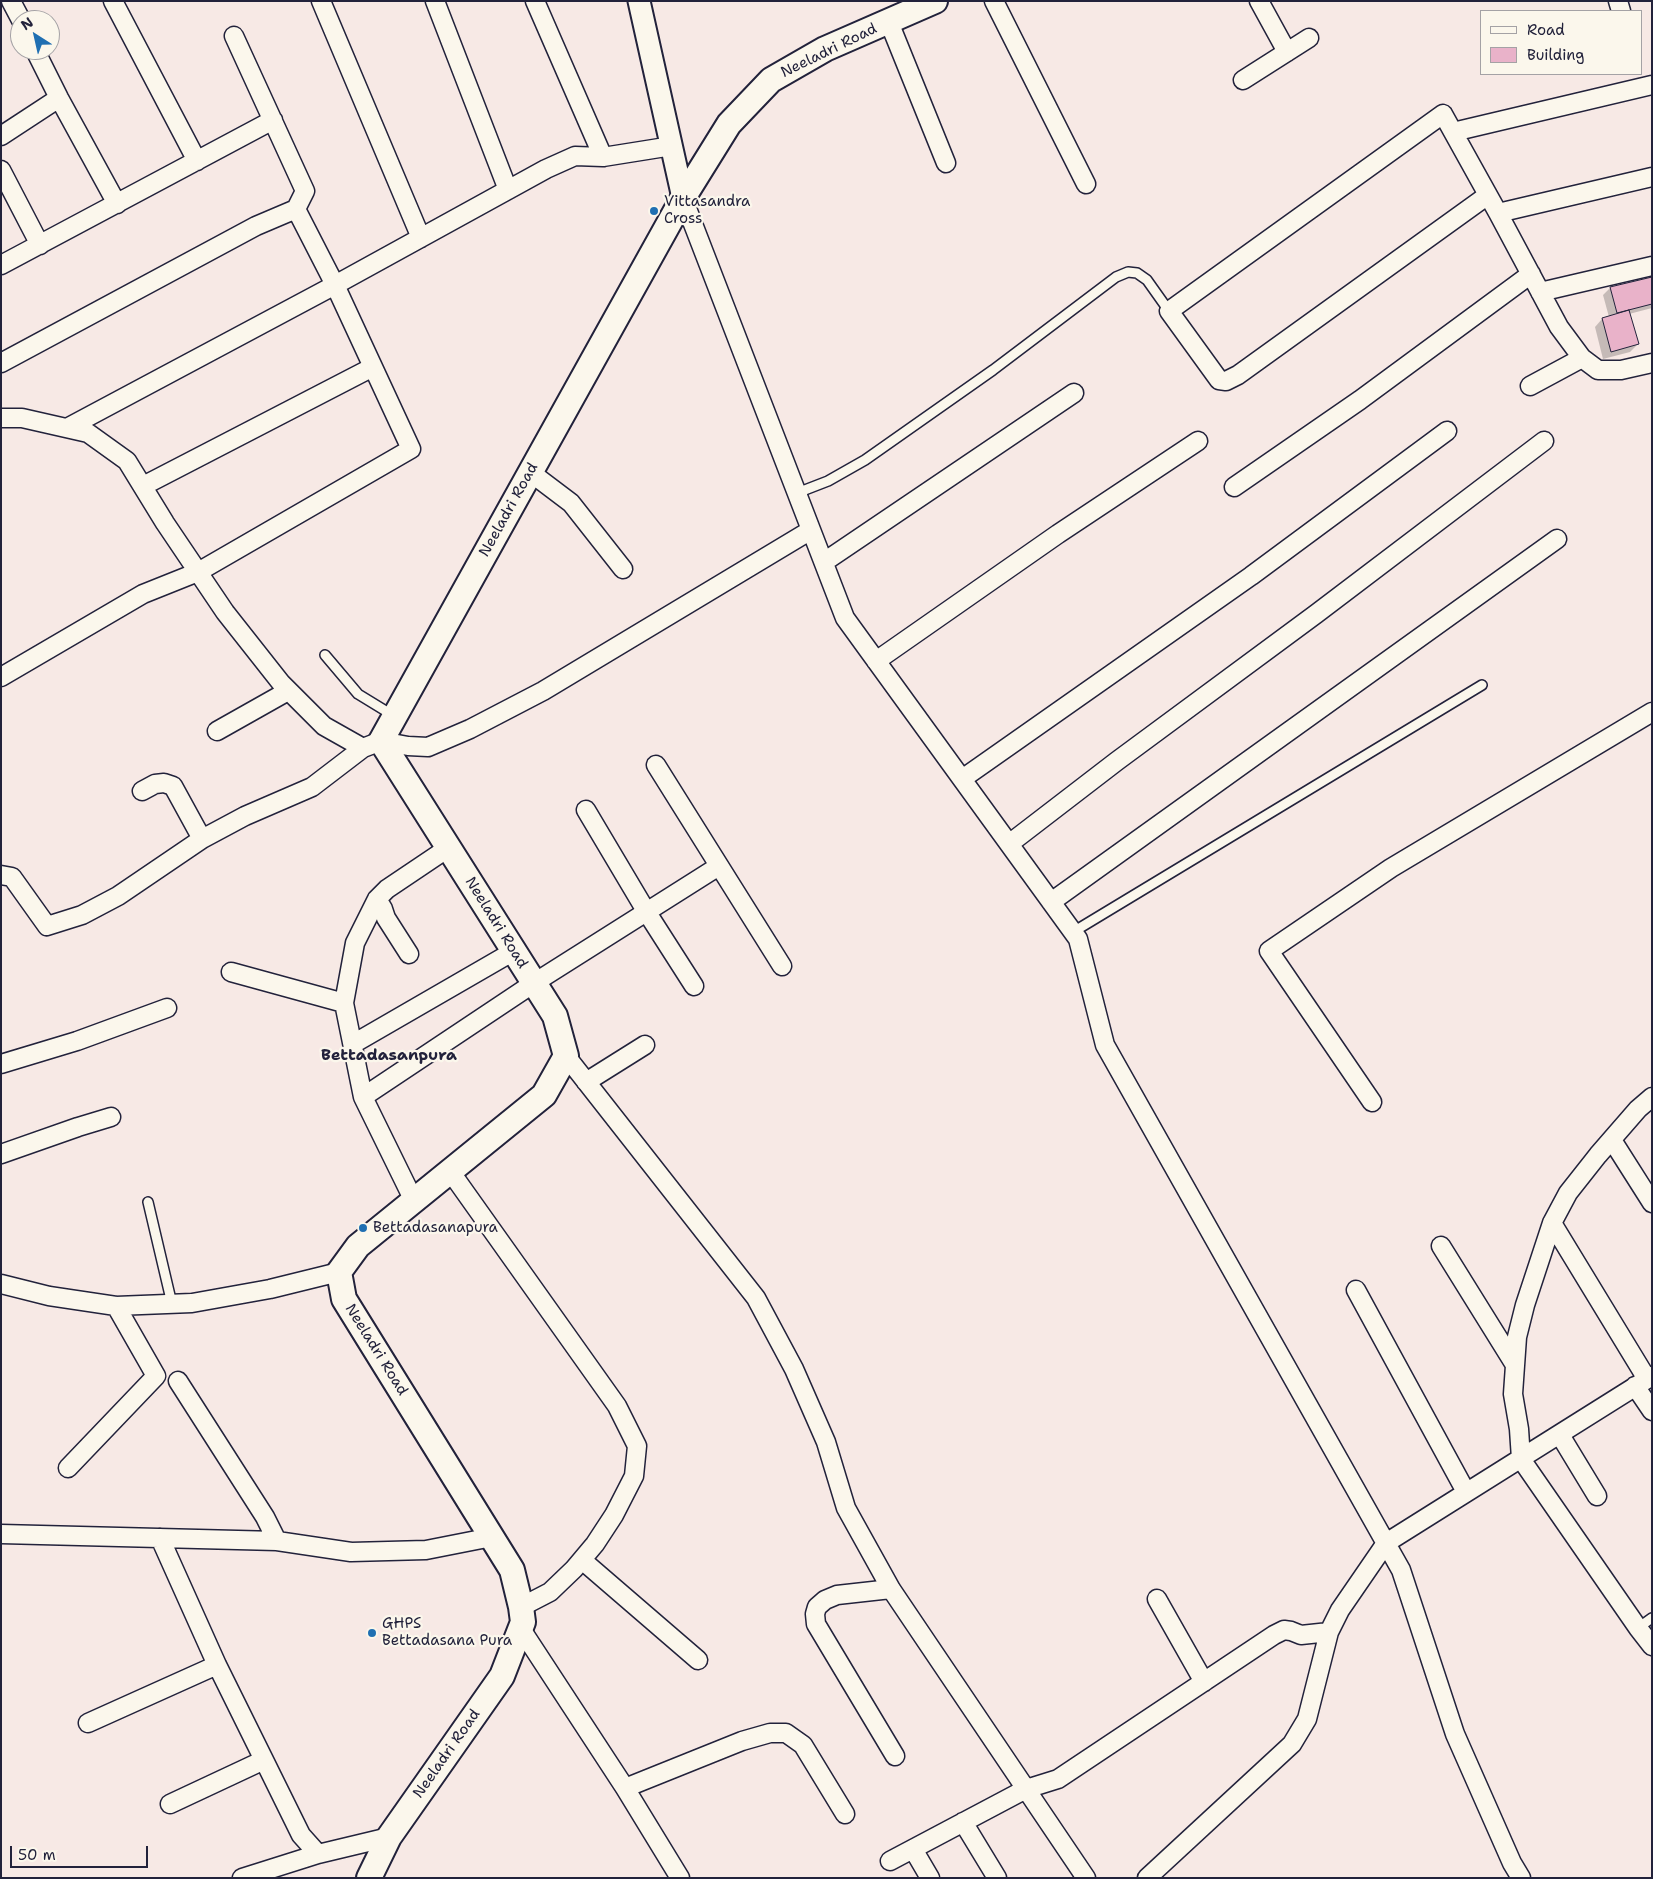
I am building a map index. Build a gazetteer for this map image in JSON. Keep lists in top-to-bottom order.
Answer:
{
  "streets": {
    "main road": ["Neeladri Road"]
  },
  "districts": ["Bettadasanpura"],
  "places": ["Vittasandra Cross", "Bettadasanapura", "GHPS Bettadasana Pura"],
  "legend": ["Road", "Building"],
  "scale_bar": "50 m",
  "north": "top left"
}
